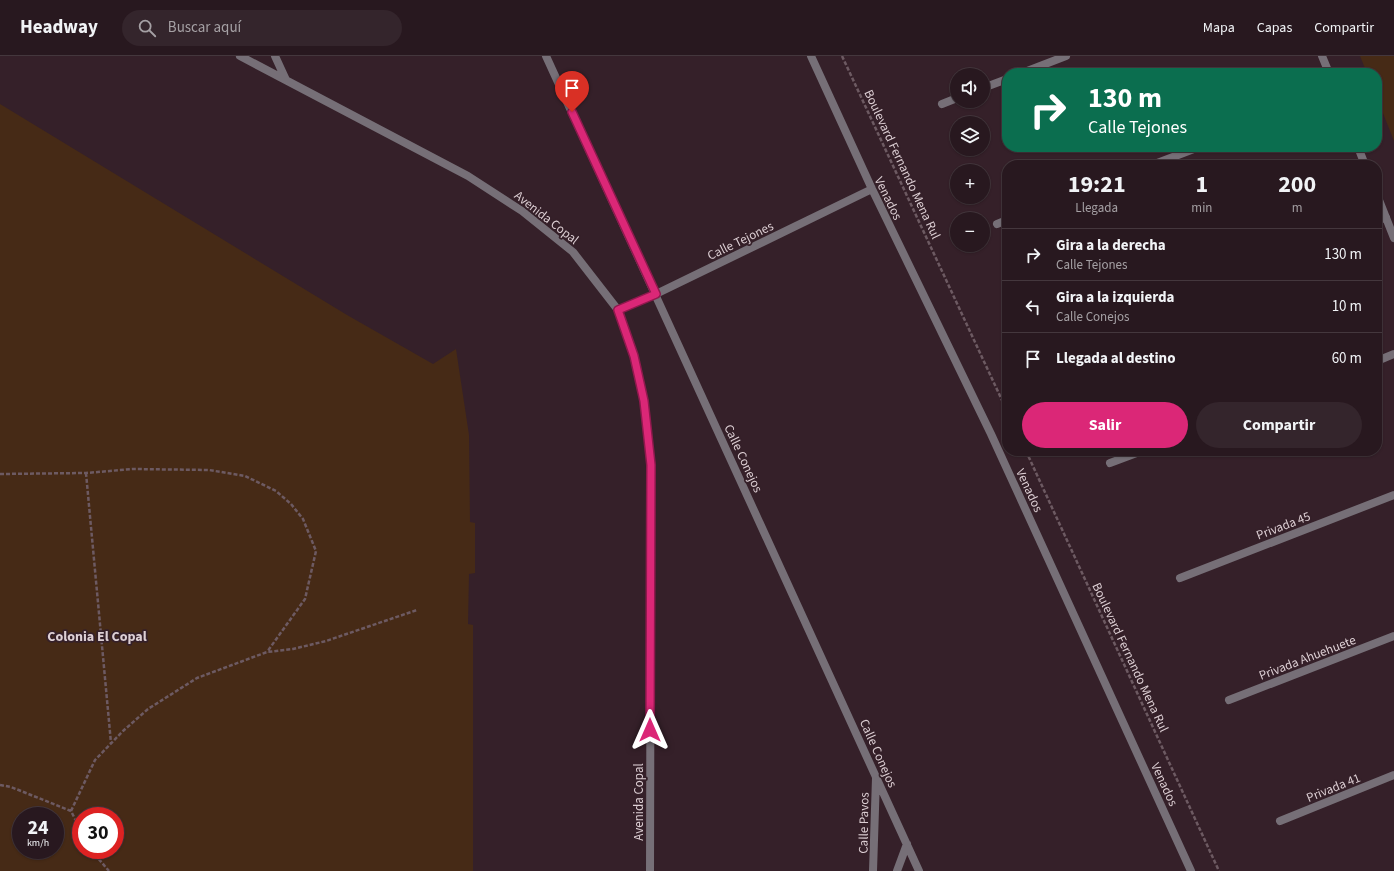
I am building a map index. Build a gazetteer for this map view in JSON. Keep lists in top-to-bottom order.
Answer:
{
  "streets": {
    "street": [
      "Venados",
      "Avenida Copal",
      "Calle Tejones",
      "Calle Conejos",
      "Privada 45",
      "Privada Ahuehuete",
      "Privada 41",
      "Calle Pavos"
    ],
    "path": ["Boulevard Fernando Mena Rul"]
  },
  "crossings": [
    ["Venados", "Calle Tejones"],
    ["Avenida Copal", "Calle Tejones"],
    ["Calle Tejones", "Calle Conejos"],
    ["Calle Conejos", "Calle Pavos"]
  ],
  "districts": ["Colonia El Copal"],
  "page": {
    "header": "Headway",
    "search": "Buscar aquí",
    "nav": ["Mapa", "Capas", "Compartir"],
    "map_buttons": ["+", "−"],
    "turn": ["130 m", "Calle Tejones"],
    "eta": [
      "19:21",
      "Llegada",
      "1",
      "min",
      "200",
      "m"
    ],
    "list": [
      {
        "name": "Gira a la derecha",
        "note": "Calle Tejones",
        "value": "130 m"
      },
      {
        "name": "Gira a la izquierda",
        "note": "Calle Conejos",
        "value": "10 m"
      },
      {
        "name": "Llegada al destino",
        "value": "60 m"
      }
    ],
    "buttons": ["Salir", "Compartir"],
    "speed": "24 km/h",
    "limit": "30"
  }
}
